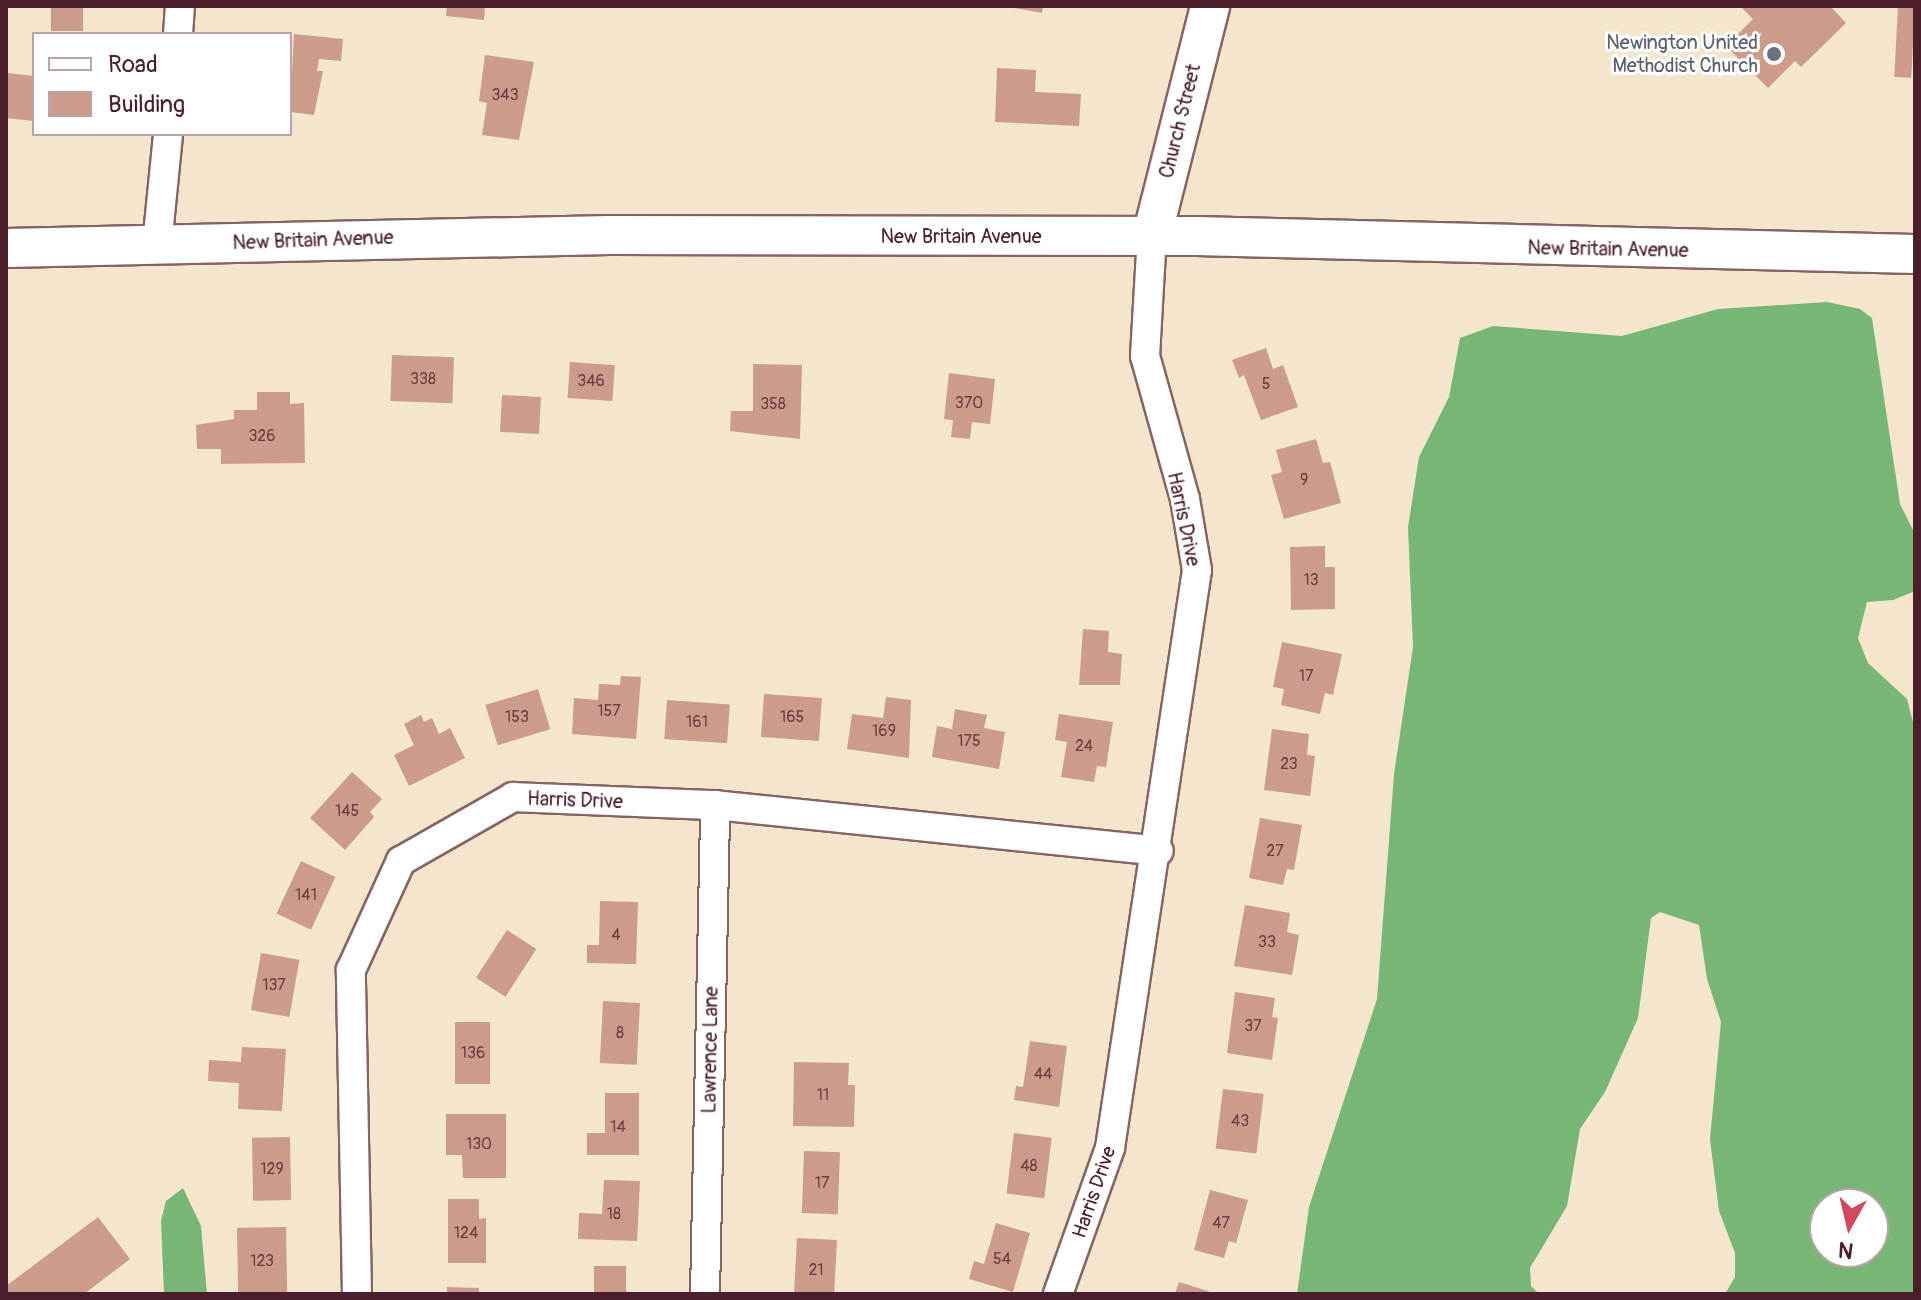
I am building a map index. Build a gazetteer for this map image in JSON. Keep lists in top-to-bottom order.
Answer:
{
  "streets": {
    "main road": ["Church Street", "New Britain Avenue"],
    "street": ["Harris Drive", "Lawrence Lane"]
  },
  "crossings": [
    ["Church Street", "New Britain Avenue"],
    ["Church Street", "Harris Drive"],
    ["New Britain Avenue", "Harris Drive"],
    ["Harris Drive", "Lawrence Lane"]
  ],
  "places": ["Newington United Methodist Church"],
  "house_numbers": [
    "343",
    "338",
    "346",
    "5",
    "370",
    "358",
    "326",
    "9",
    "13",
    "17",
    "157",
    "153",
    "165",
    "161",
    "169",
    "175",
    "24",
    "23",
    "145",
    "27",
    "141",
    "4",
    "33",
    "137",
    "37",
    "8",
    "136",
    "44",
    "11",
    "43",
    "14",
    "130",
    "48",
    "129",
    "17",
    "18",
    "47",
    "124",
    "54",
    "123",
    "21"
  ],
  "legend": ["Road", "Building"],
  "north": "bottom"
}
